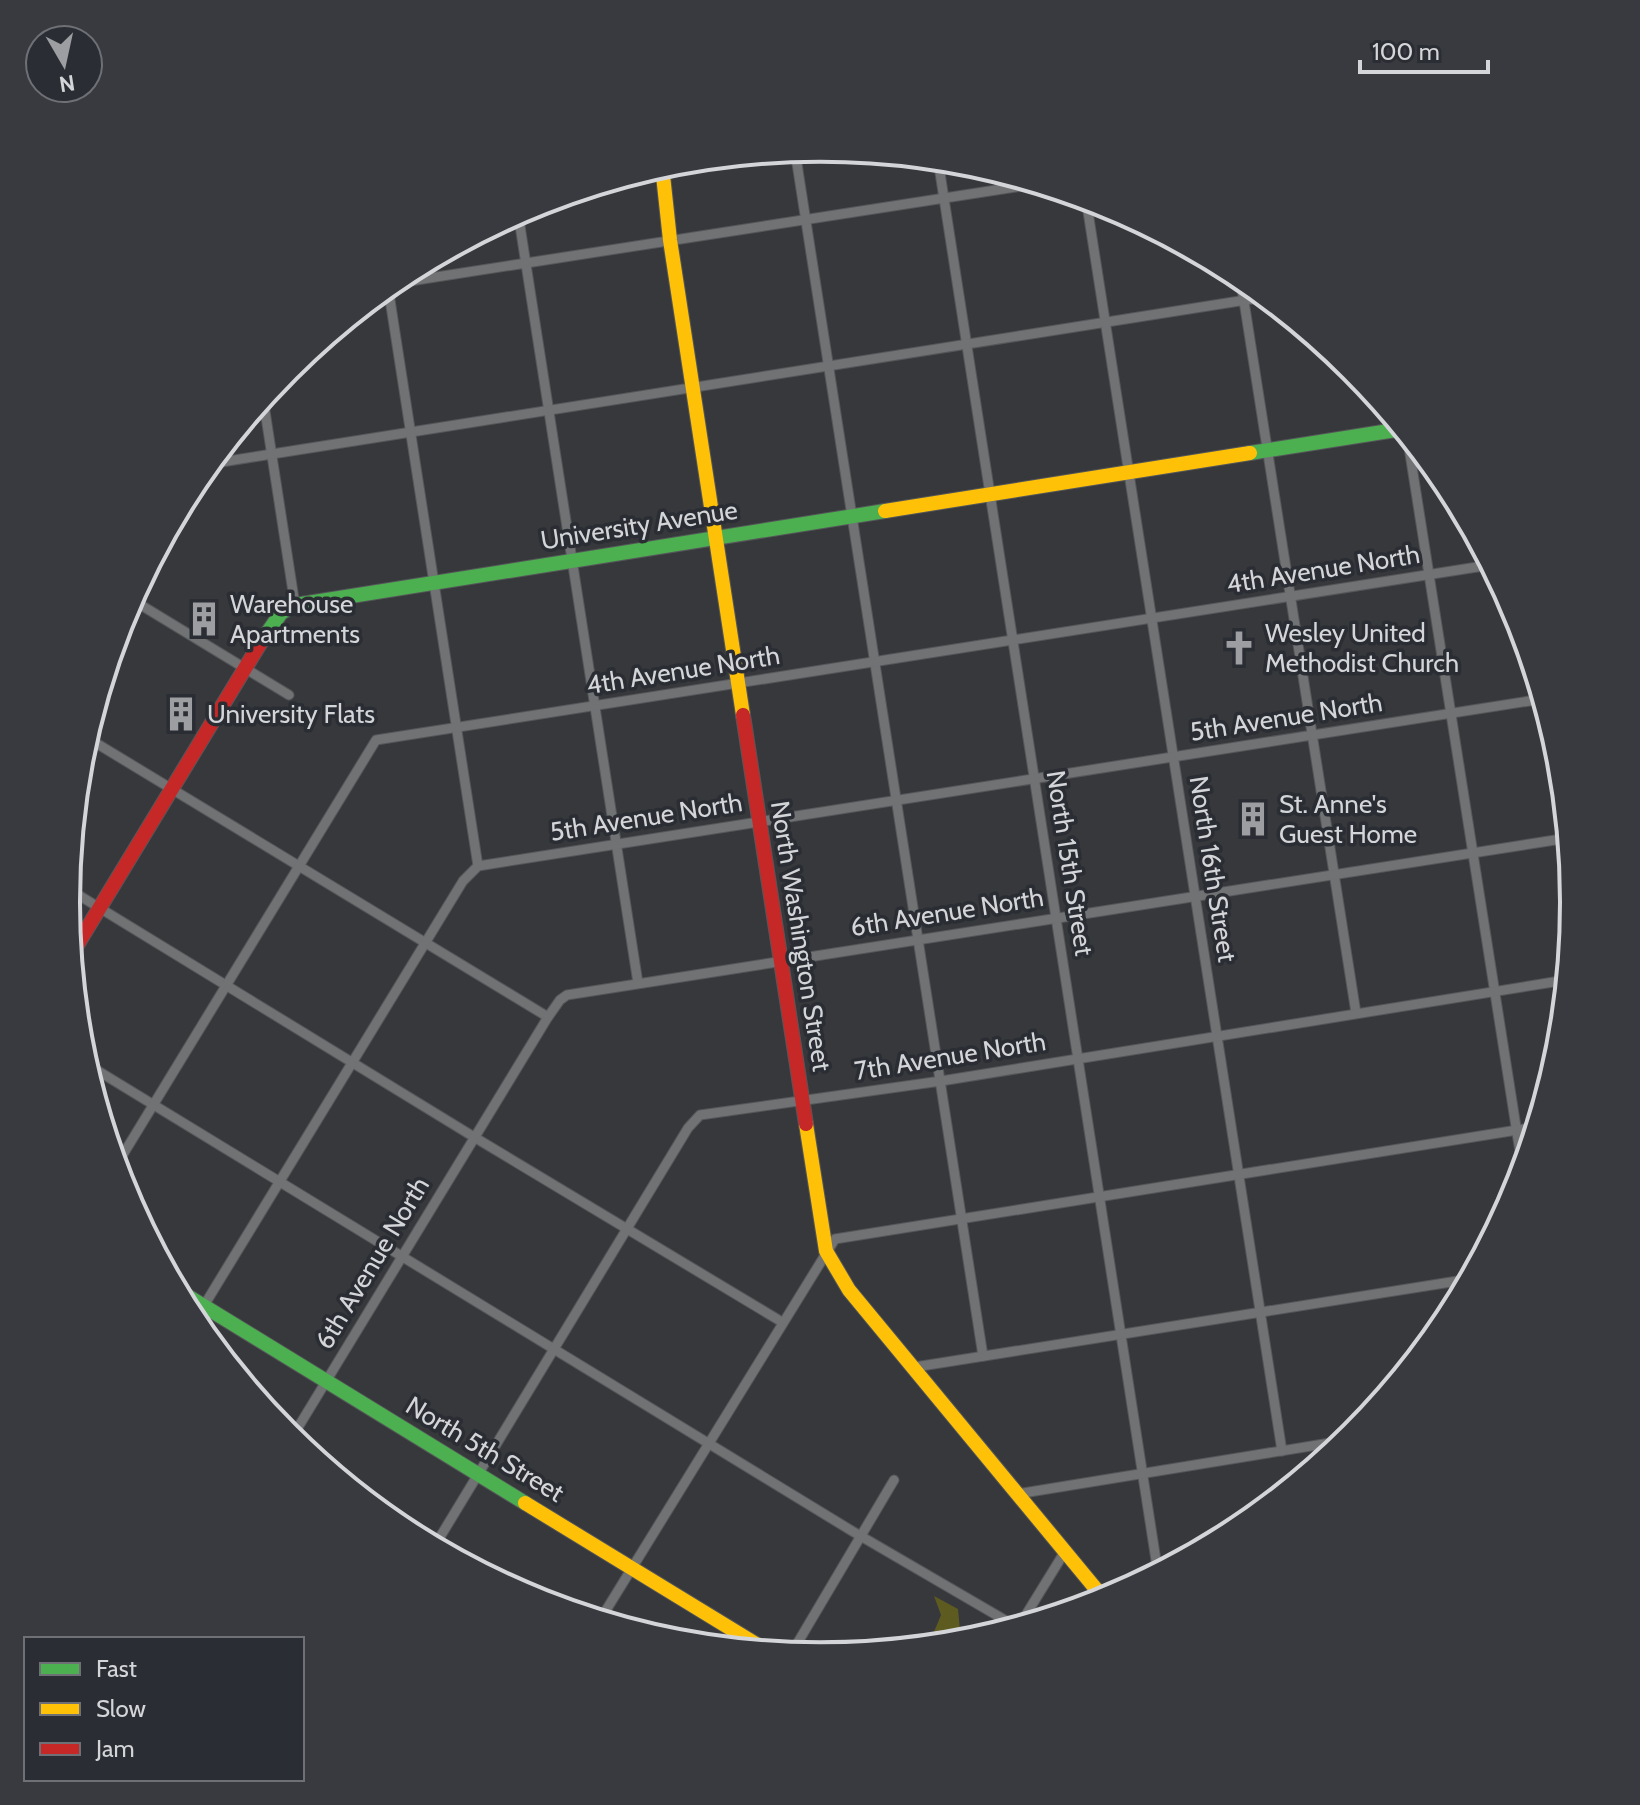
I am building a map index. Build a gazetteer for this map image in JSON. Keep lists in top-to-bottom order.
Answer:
{
  "streets": {
    "main road": ["University Avenue", "North Washington Street", "North 5th Street"],
    "street": [
      "4th Avenue North",
      "5th Avenue North",
      "North 15th Street",
      "North 16th Street",
      "6th Avenue North",
      "7th Avenue North"
    ]
  },
  "crossings": [
    ["University Avenue", "North 15th Street"],
    ["University Avenue", "North 16th Street"],
    ["University Avenue", "North Washington Street"],
    ["4th Avenue North", "North 15th Street"],
    ["4th Avenue North", "North 16th Street"],
    ["4th Avenue North", "North Washington Street"],
    ["5th Avenue North", "North 15th Street"],
    ["5th Avenue North", "North 16th Street"],
    ["5th Avenue North", "North Washington Street"],
    ["North 15th Street", "6th Avenue North"],
    ["North 15th Street", "7th Avenue North"],
    ["North 16th Street", "6th Avenue North"],
    ["North 16th Street", "7th Avenue North"],
    ["6th Avenue North", "North Washington Street"],
    ["6th Avenue North", "North 5th Street"],
    ["North Washington Street", "7th Avenue North"],
    ["7th Avenue North", "North 5th Street"]
  ],
  "places": {
    "building": ["Warehouse Apartments", "University Flats", "St. Anne's Guest Home"],
    "church": ["Wesley United Methodist Church"]
  },
  "legend": ["Fast", "Slow", "Jam"],
  "scale_bar": "100 m",
  "north": "bottom"
}
